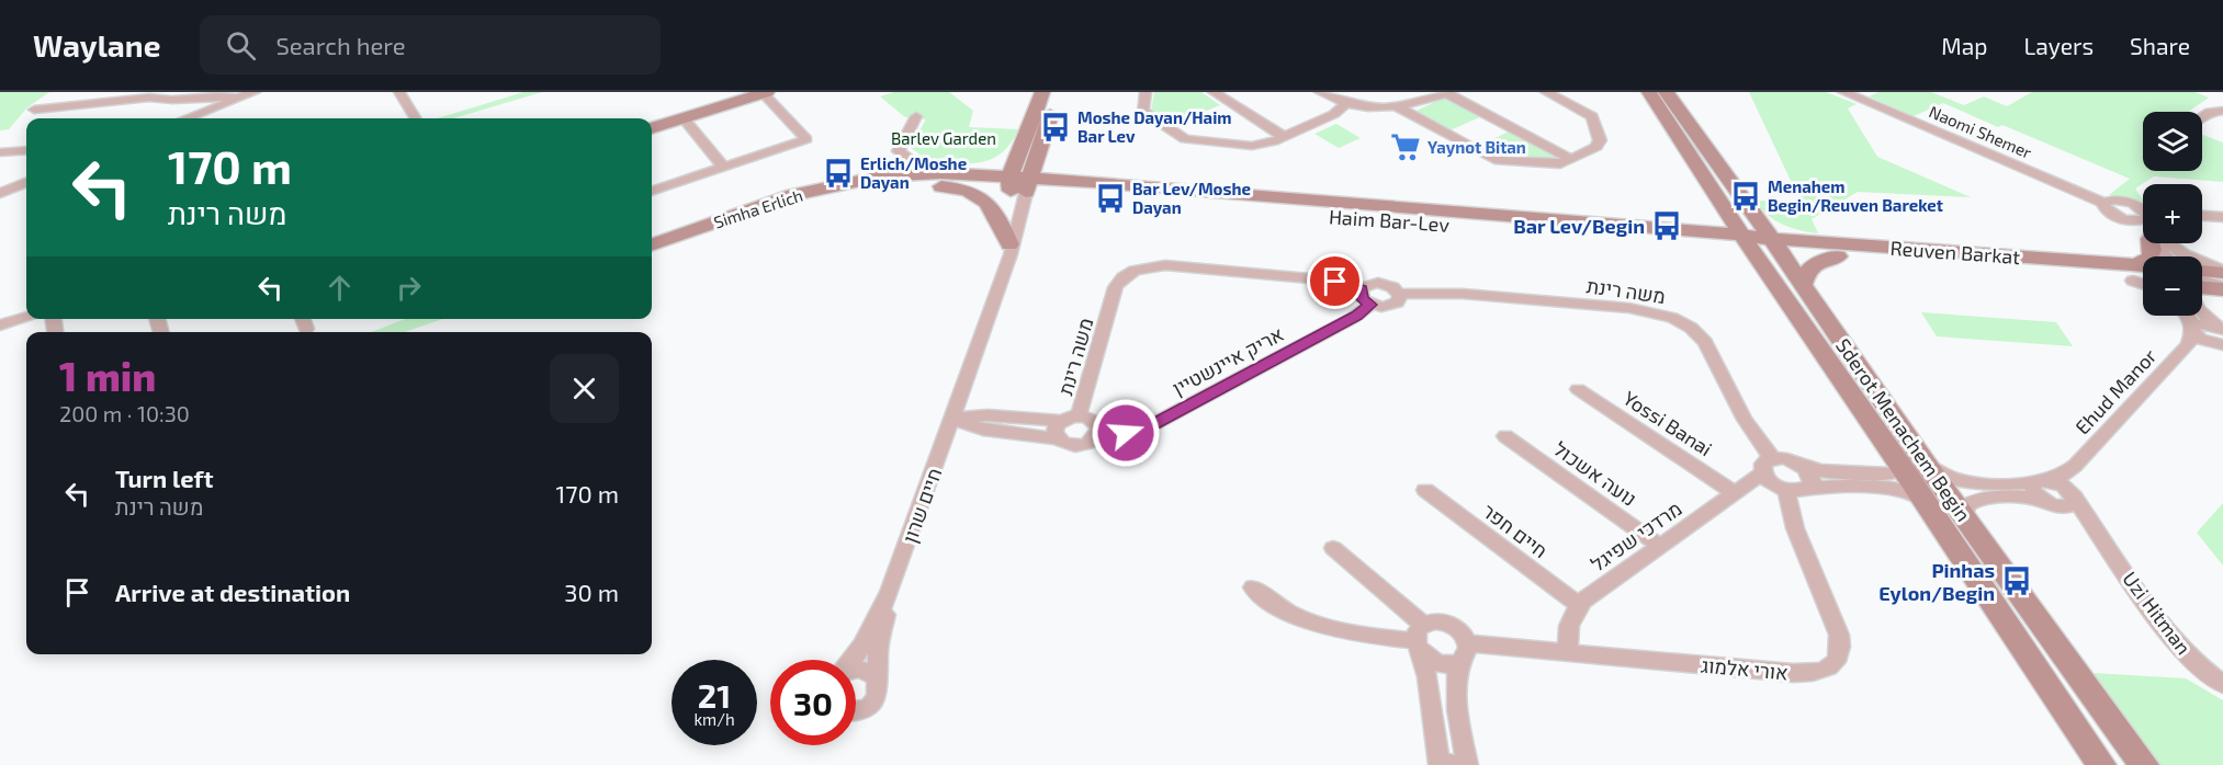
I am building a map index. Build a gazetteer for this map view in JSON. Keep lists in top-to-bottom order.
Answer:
{
  "streets": {
    "street": [
      "Naomi Shemer",
      "Simha Erlich",
      "Haim Bar-Lev",
      "Reuven Barkat",
      "משה רינת",
      "אריק איינשטיין",
      "Ehud Manor",
      "Yossi Banai",
      "Sderot Menachem Begin",
      "נועה אשכול",
      "חיים שרון",
      "חיים חפר",
      "מרדכי שפיגל",
      "Uzi Hitman",
      "אורי אלמוג"
    ]
  },
  "crossings": [
    ["Simha Erlich", "Haim Bar-Lev"],
    ["Simha Erlich", "חיים שרון"],
    ["Haim Bar-Lev", "Reuven Barkat"],
    ["Haim Bar-Lev", "Sderot Menachem Begin"],
    ["Haim Bar-Lev", "חיים שרון"],
    ["Reuven Barkat", "Sderot Menachem Begin"],
    ["משה רינת", "אריק איינשטיין"],
    ["משה רינת", "מרדכי שפיגל"],
    ["משה רינת", "אורי אלמוג"],
    ["Ehud Manor", "Sderot Menachem Begin"],
    ["Ehud Manor", "Uzi Hitman"],
    ["Yossi Banai", "מרדכי שפיגל"],
    ["נועה אשכול", "מרדכי שפיגל"],
    ["חיים חפר", "מרדכי שפיגל"],
    ["מרדכי שפיגל", "אורי אלמוג"]
  ],
  "parks": ["Barlev Garden"],
  "places": {
    "bus stop": [
      "Moshe Dayan/Haim Bar Lev",
      "Erlich/Moshe Dayan",
      "Menahem Begin/Reuven Bareket",
      "Bar Lev/Moshe Dayan",
      "Bar Lev/Begin",
      "Pinhas Eylon/Begin"
    ],
    "supermarket": ["Yaynot Bitan"]
  },
  "page": {
    "header": "Waylane",
    "search": "Search here",
    "nav": ["Map", "Layers", "Share"],
    "map_buttons": ["+", "−"],
    "turn": ["170 m", "משה רינת"],
    "heading": ["1 min", "200 m · 10:30"],
    "list": [
      {
        "name": "Turn left",
        "note": "משה רינת",
        "value": "170 m"
      },
      {
        "name": "Arrive at destination",
        "value": "30 m"
      }
    ],
    "speed": "21 km/h",
    "limit": "30"
  }
}
